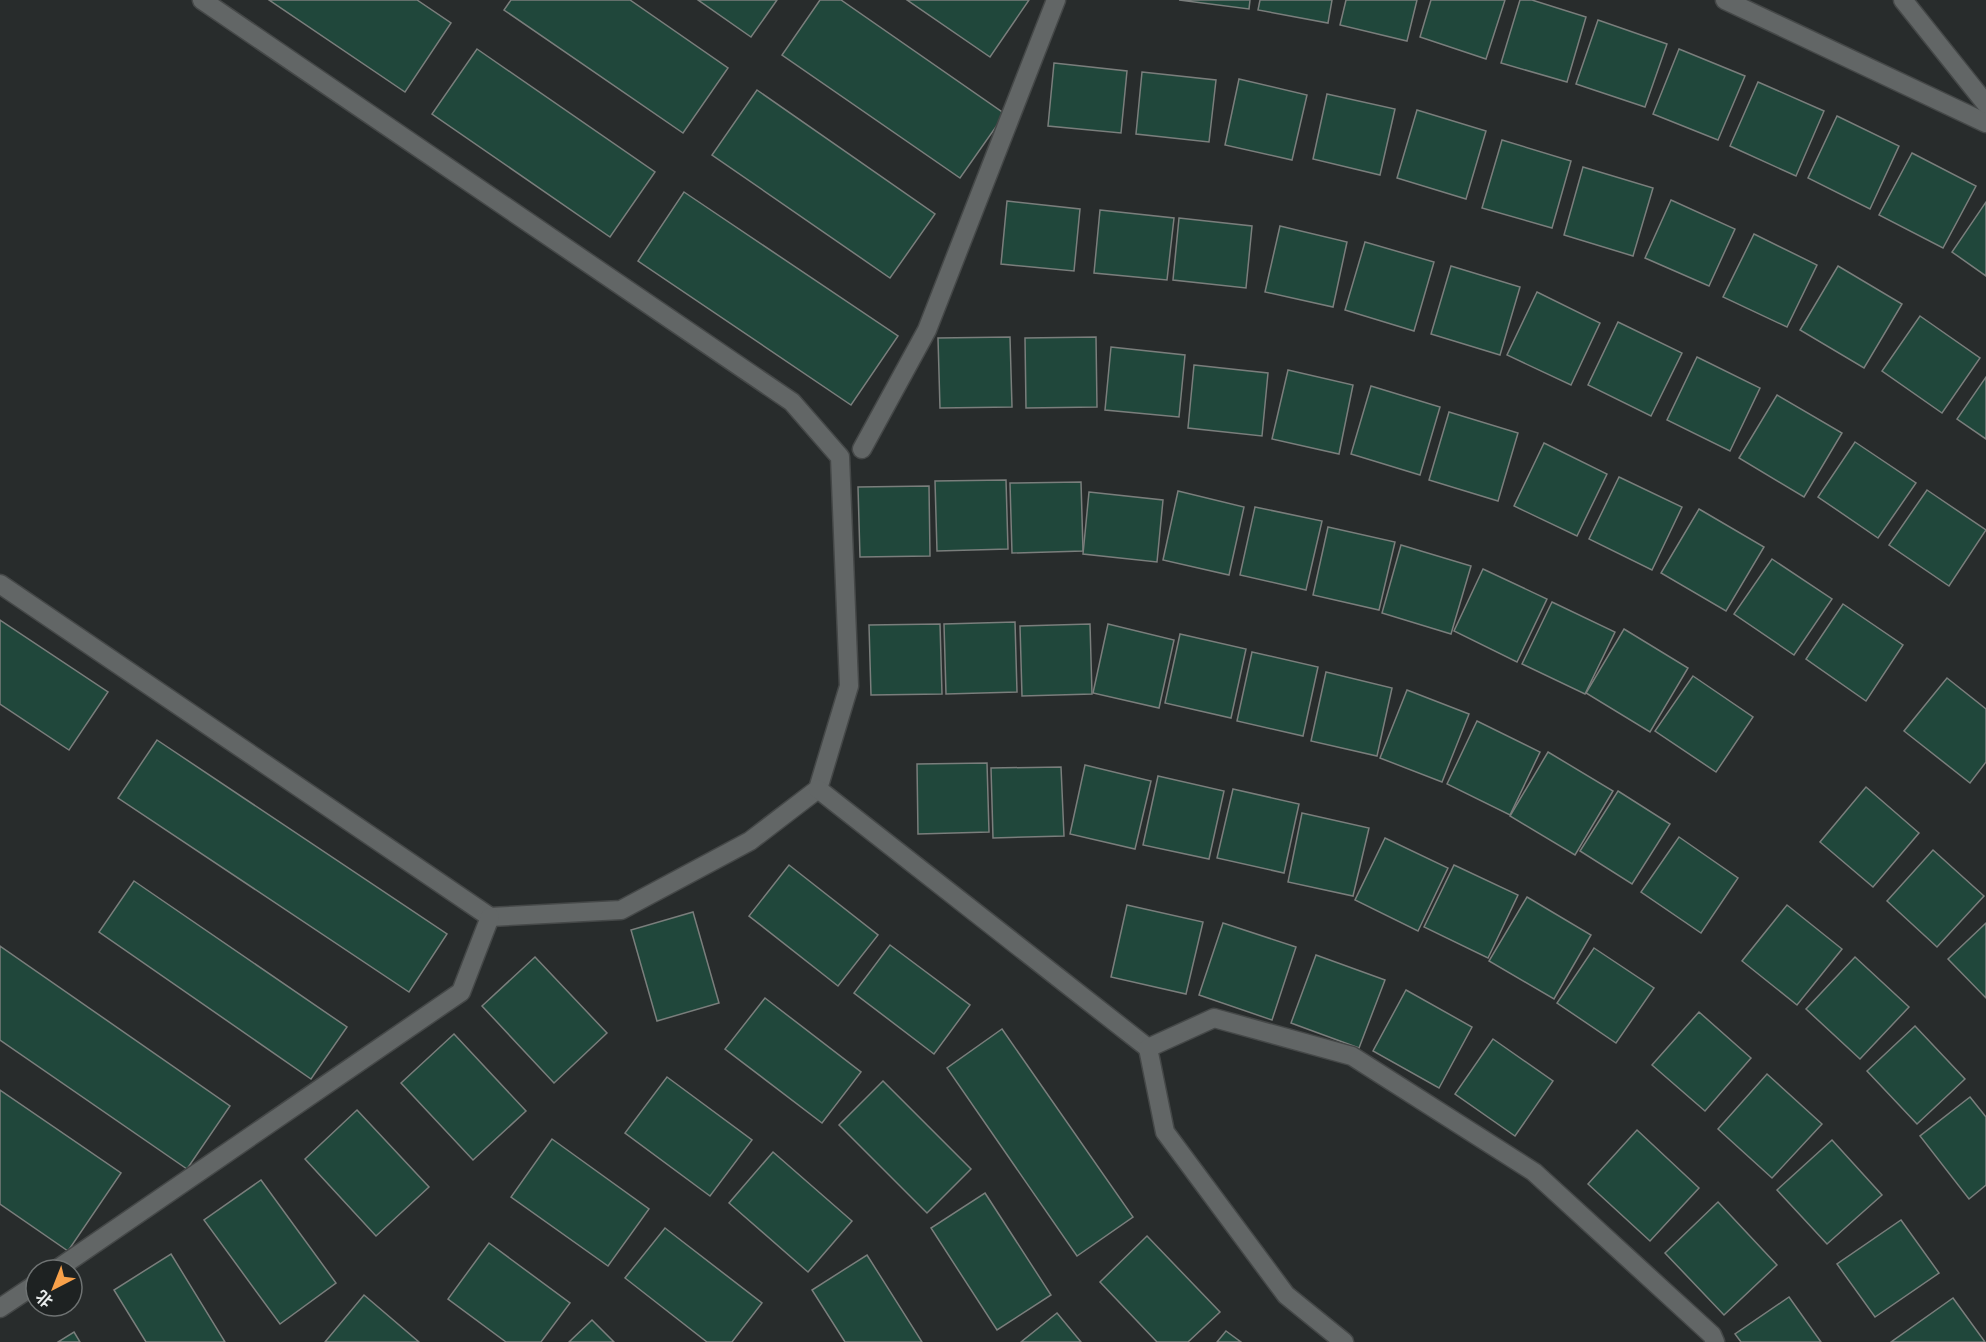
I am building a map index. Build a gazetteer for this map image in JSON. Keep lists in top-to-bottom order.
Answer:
{
  "north": "bottom left"
}
